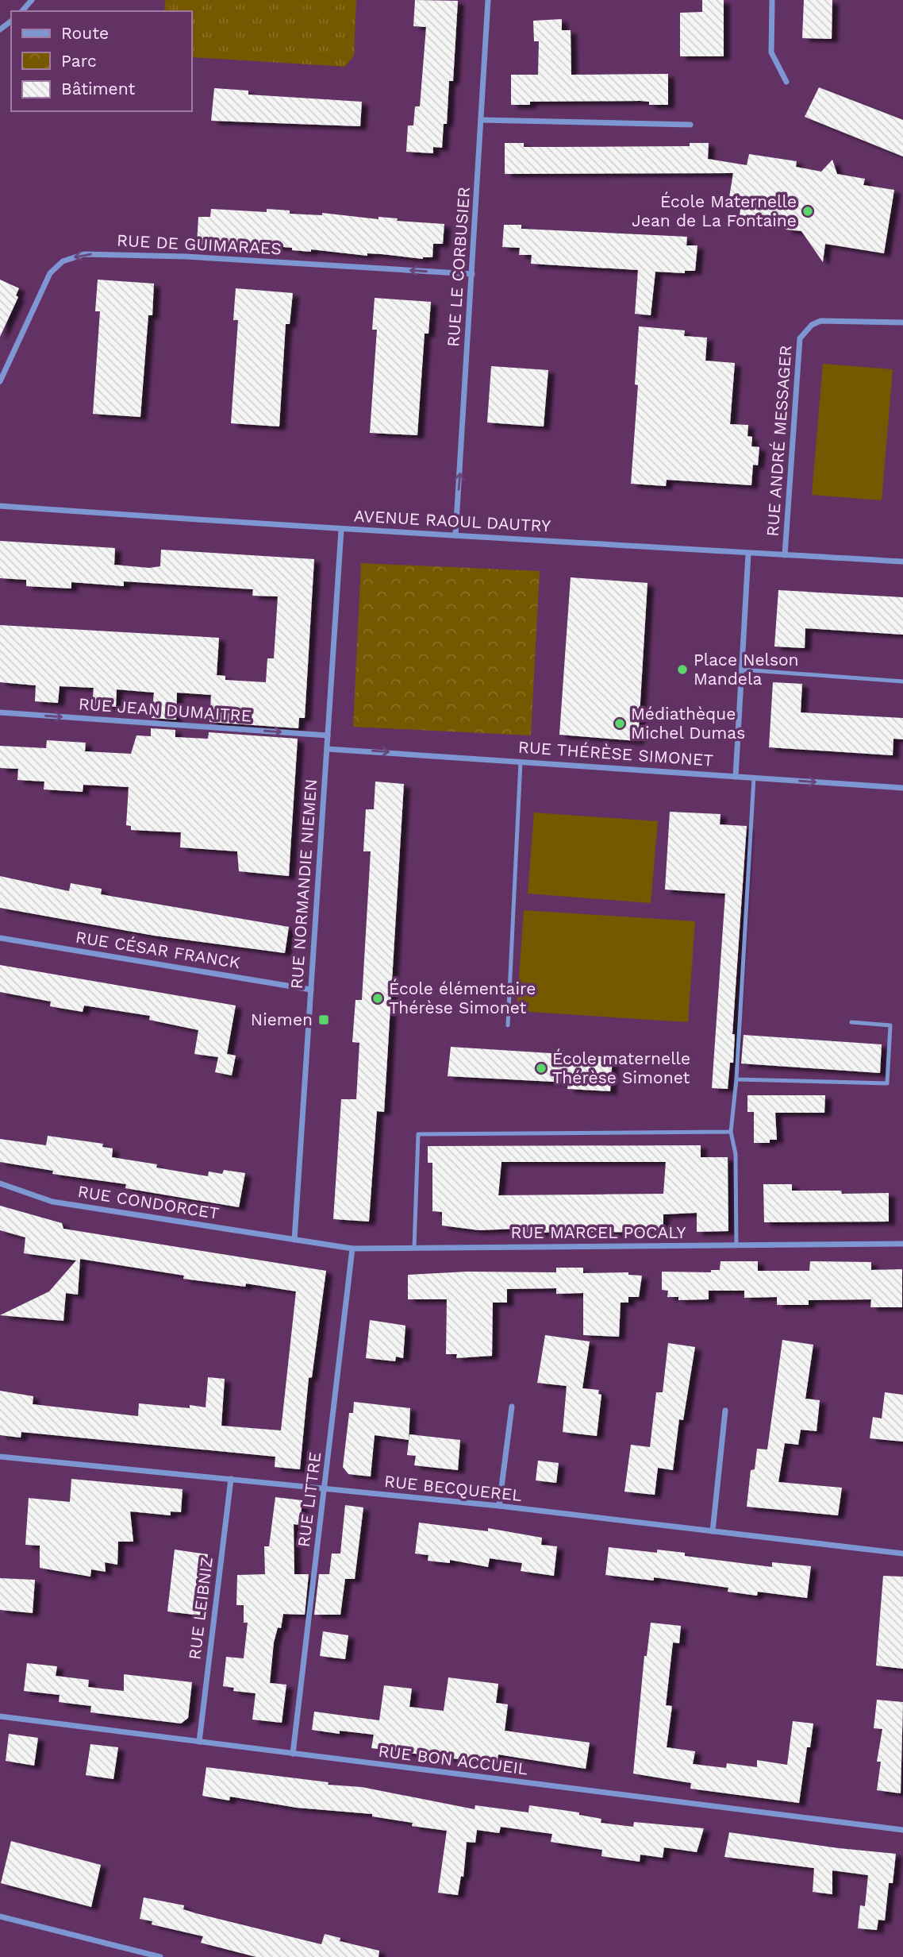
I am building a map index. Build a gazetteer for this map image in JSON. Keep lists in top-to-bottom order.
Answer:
{
  "streets": {
    "street": [
      "RUE DE GUIMARAES",
      "RUE LE CORBUSIER",
      "RUE ANDRÉ MESSAGER",
      "AVENUE RAOUL DAUTRY",
      "RUE JEAN DUMAITRE",
      "RUE THÉRÈSE SIMONET",
      "RUE NORMANDIE NIEMEN",
      "RUE CÉSAR FRANCK",
      "RUE CONDORCET",
      "RUE MARCEL POCALY",
      "RUE BECQUEREL",
      "RUE LITTRE",
      "RUE LEIBNIZ",
      "RUE BON ACCUEIL"
    ]
  },
  "crossings": [
    ["RUE DE GUIMARAES", "RUE LE CORBUSIER"],
    ["RUE LE CORBUSIER", "AVENUE RAOUL DAUTRY"],
    ["RUE ANDRÉ MESSAGER", "AVENUE RAOUL DAUTRY"],
    ["RUE ANDRÉ MESSAGER", "RUE THÉRÈSE SIMONET"],
    ["AVENUE RAOUL DAUTRY", "RUE NORMANDIE NIEMEN"],
    ["RUE JEAN DUMAITRE", "RUE NORMANDIE NIEMEN"],
    ["RUE THÉRÈSE SIMONET", "RUE NORMANDIE NIEMEN"],
    ["RUE NORMANDIE NIEMEN", "RUE CÉSAR FRANCK"],
    ["RUE NORMANDIE NIEMEN", "RUE CONDORCET"],
    ["RUE NORMANDIE NIEMEN", "RUE MARCEL POCALY"],
    ["RUE CONDORCET", "RUE MARCEL POCALY"],
    ["RUE MARCEL POCALY", "RUE LITTRE"],
    ["RUE BECQUEREL", "RUE LITTRE"],
    ["RUE BECQUEREL", "RUE LEIBNIZ"],
    ["RUE LITTRE", "RUE BON ACCUEIL"],
    ["RUE LEIBNIZ", "RUE BON ACCUEIL"]
  ],
  "one_way": [
    "RUE DE GUIMARAES",
    "RUE LE CORBUSIER",
    "RUE JEAN DUMAITRE",
    "RUE THÉRÈSE SIMONET"
  ],
  "places": {
    "other": [
      "École Maternelle Jean de La Fontaine",
      "Place Nelson Mandela",
      "Médiathèque Michel Dumas",
      "École élémentaire Thérèse Simonet",
      "École maternelle Thérèse Simonet"
    ],
    "transit": ["Niemen"]
  },
  "legend": ["Route", "Parc", "Bâtiment"]
}
